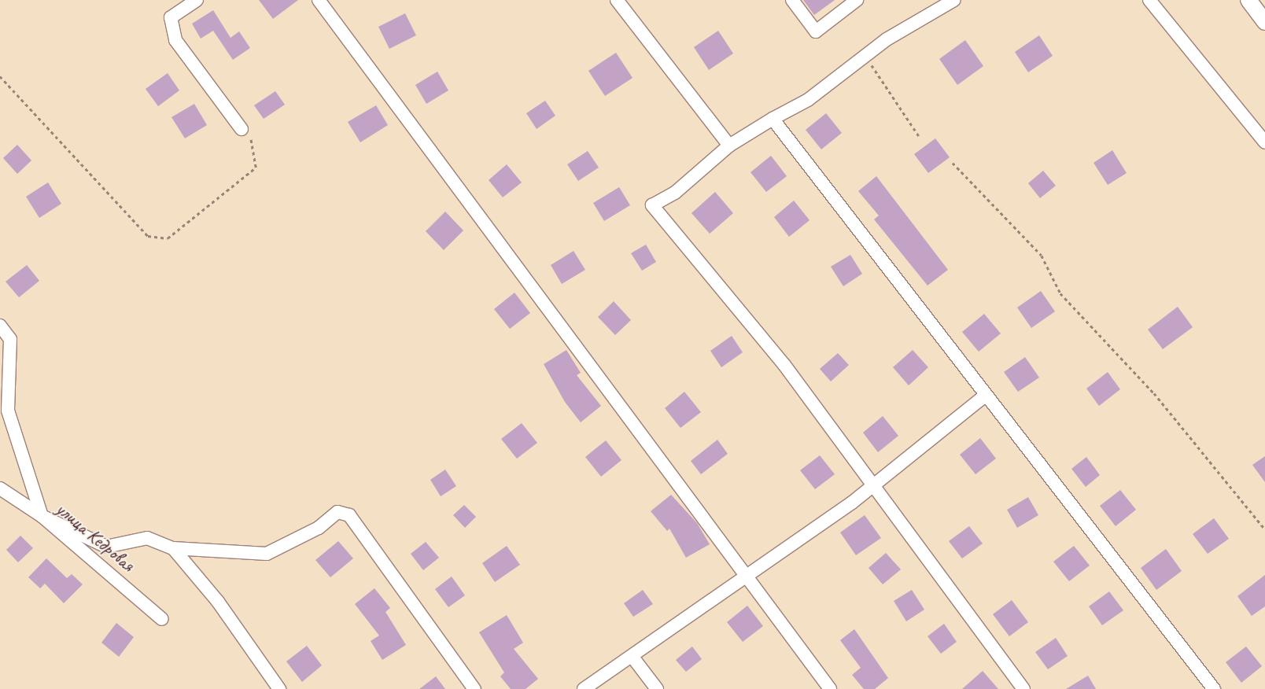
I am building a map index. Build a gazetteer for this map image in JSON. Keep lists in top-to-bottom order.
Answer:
{
  "streets": {
    "street": ["улица Кедровая"]
  }
}
